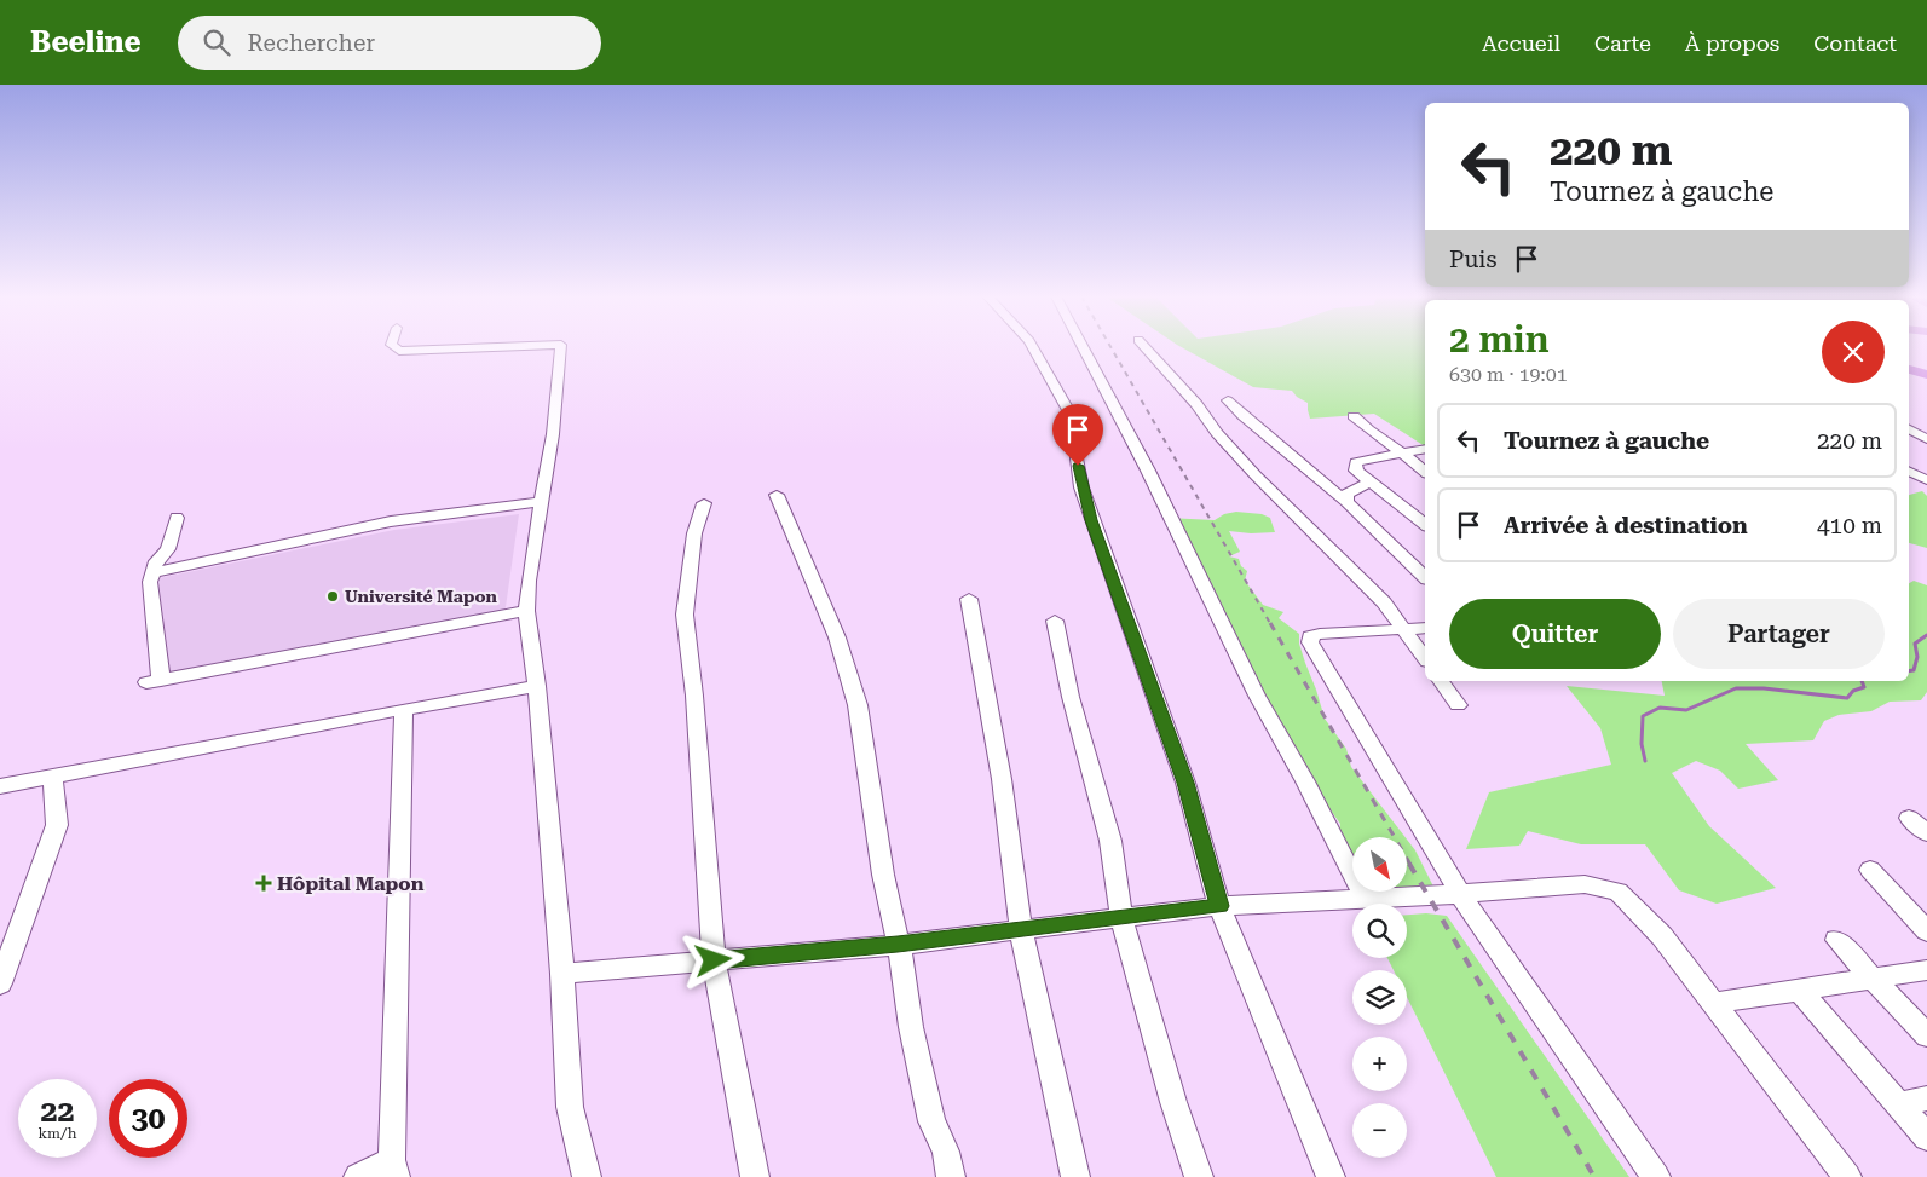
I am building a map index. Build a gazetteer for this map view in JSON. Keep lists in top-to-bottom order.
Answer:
{
  "places": {
    "other": ["Université Mapon"],
    "health": ["Hôpital Mapon"]
  },
  "north": "bottom right",
  "page": {
    "header": "Beeline",
    "search": "Rechercher",
    "nav": [
      "Accueil",
      "Carte",
      "À propos",
      "Contact"
    ],
    "turn": ["220 m", "Tournez à gauche"],
    "then": "Puis",
    "heading": ["2 min", "630 m · 19:01"],
    "list": [
      {
        "name": "Tournez à gauche",
        "value": "220 m"
      },
      {
        "name": "Arrivée à destination",
        "value": "410 m"
      }
    ],
    "buttons": ["Quitter", "Partager"],
    "map_buttons": ["+", "−"],
    "speed": "22 km/h",
    "limit": "30"
  }
}
